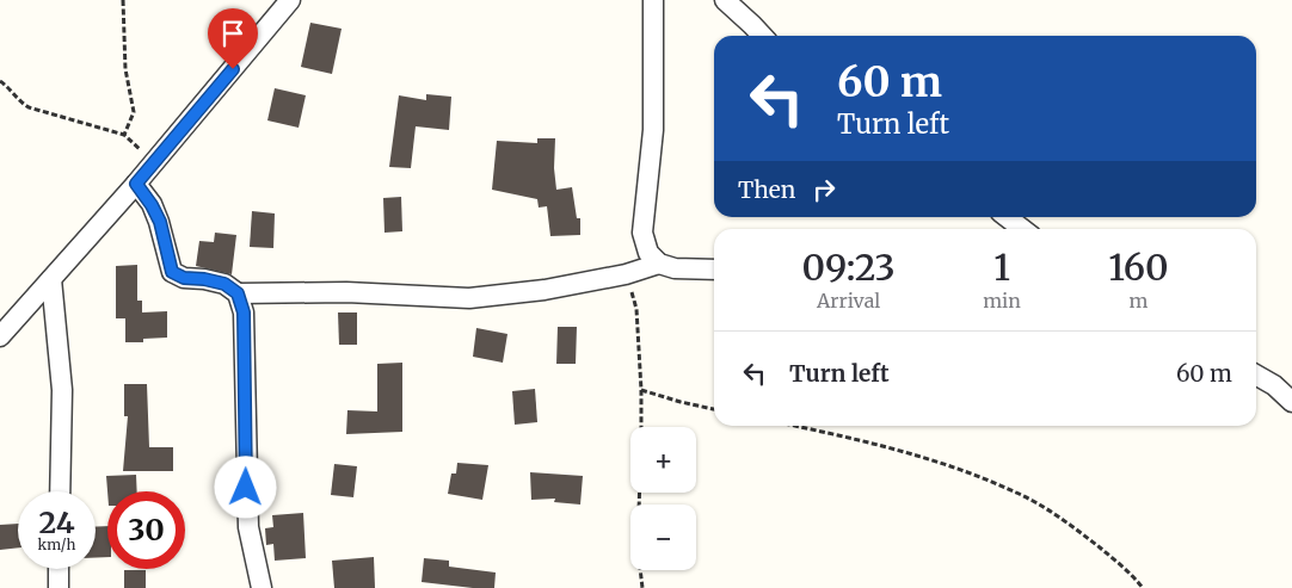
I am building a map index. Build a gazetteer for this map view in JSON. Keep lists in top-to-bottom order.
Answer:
{
  "page": {
    "turn": ["60 m", "Turn left"],
    "then": "Then",
    "eta": [
      "09:23",
      "Arrival",
      "1",
      "min",
      "160",
      "m"
    ],
    "list": [
      {
        "name": "Turn left",
        "value": "60 m"
      }
    ],
    "map_buttons": ["+", "−"],
    "speed": "24 km/h",
    "limit": "30"
  }
}
